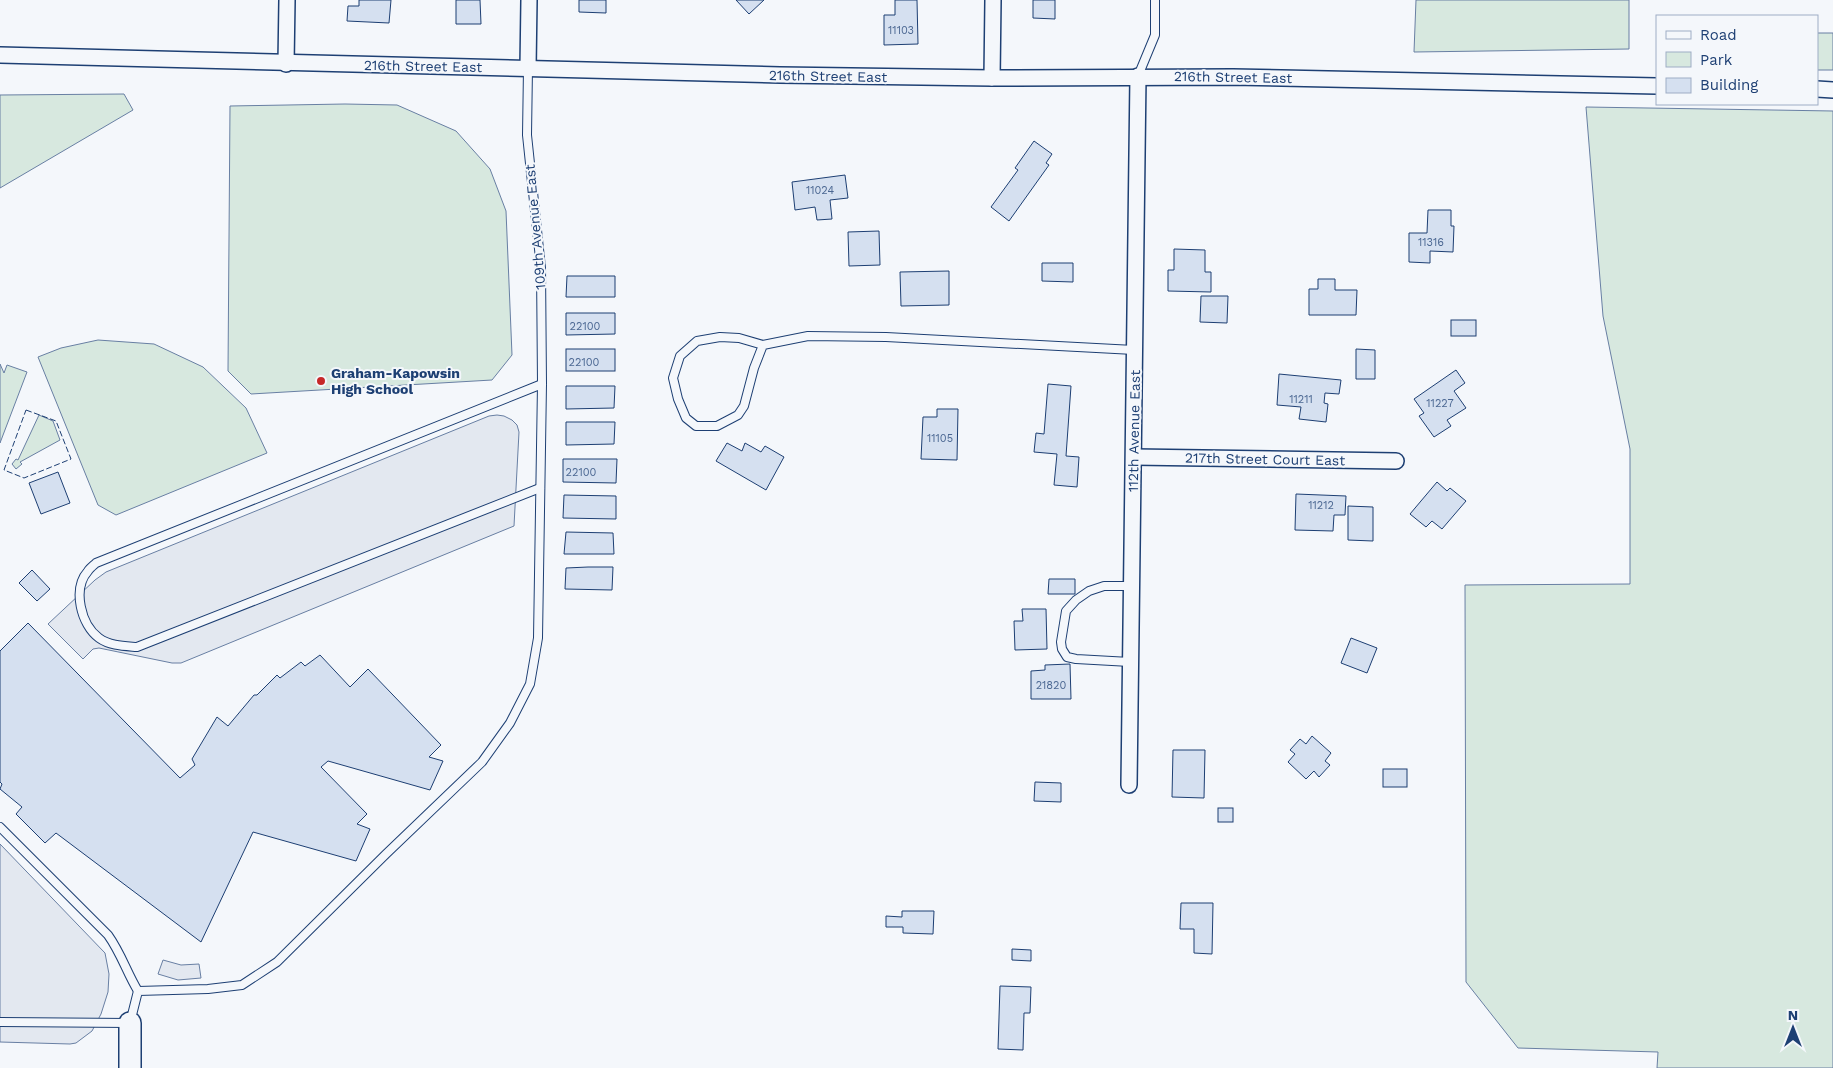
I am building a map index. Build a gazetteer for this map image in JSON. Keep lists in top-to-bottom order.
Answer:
{
  "streets": {
    "street": [
      "216th Street East",
      "109th Avenue East",
      "112th Avenue East",
      "217th Street Court East"
    ]
  },
  "crossings": [
    ["216th Street East", "109th Avenue East"],
    ["216th Street East", "112th Avenue East"],
    ["112th Avenue East", "217th Street Court East"]
  ],
  "places": ["Graham-Kapowsin High School"],
  "house_numbers": [
    "11103",
    "11024",
    "11316",
    "22100",
    "22100",
    "11211",
    "11227",
    "11105",
    "22100",
    "11212",
    "21820"
  ],
  "legend": ["Road", "Park", "Building"],
  "north": "top"
}
